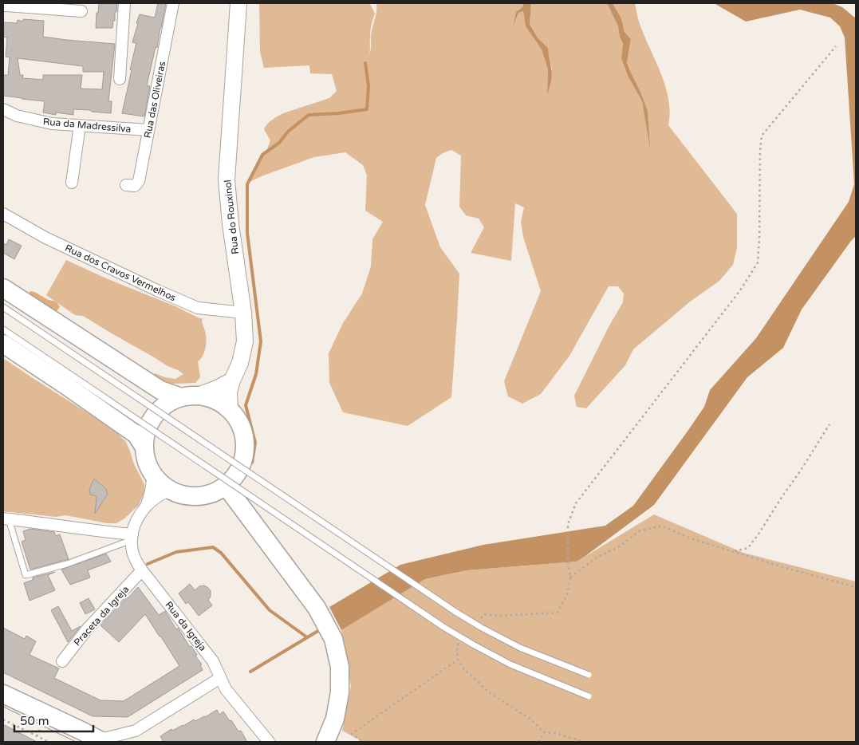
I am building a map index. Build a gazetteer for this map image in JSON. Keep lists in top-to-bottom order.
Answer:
{
  "streets": {
    "main road": ["Rua do Rouxinol"],
    "street": [
      "Rua das Oliveiras",
      "Rua da Madressilva",
      "Rua dos Cravos Vermelhos",
      "Praceta da Igreja",
      "Rua da Igreja"
    ]
  },
  "crossings": [
    ["Rua das Oliveiras", "Rua da Madressilva"],
    ["Rua do Rouxinol", "Rua dos Cravos Vermelhos"],
    ["Rua do Rouxinol", "Rua da Igreja"],
    ["Praceta da Igreja", "Rua da Igreja"]
  ],
  "scale_bar": "50 m"
}
